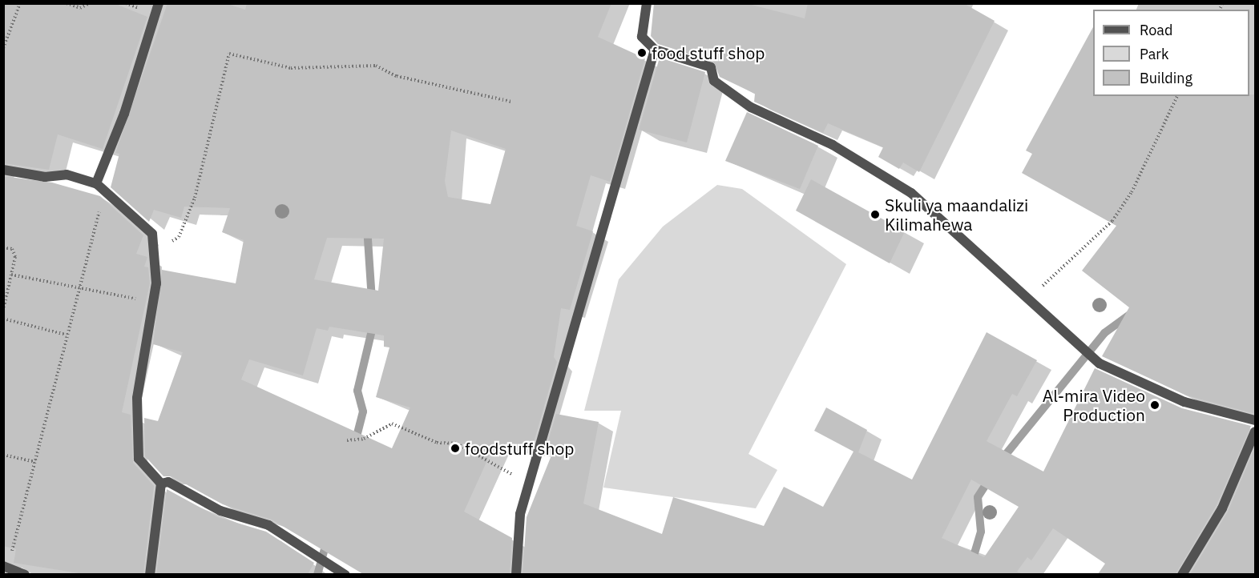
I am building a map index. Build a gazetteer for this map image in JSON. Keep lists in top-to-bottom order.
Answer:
{
  "places": [
    "food stuff shop",
    "Skuli ya maandalizi Kilimahewa",
    "Al-mira Video Production",
    "foodstuff shop"
  ],
  "legend": ["Road", "Park", "Building"]
}
